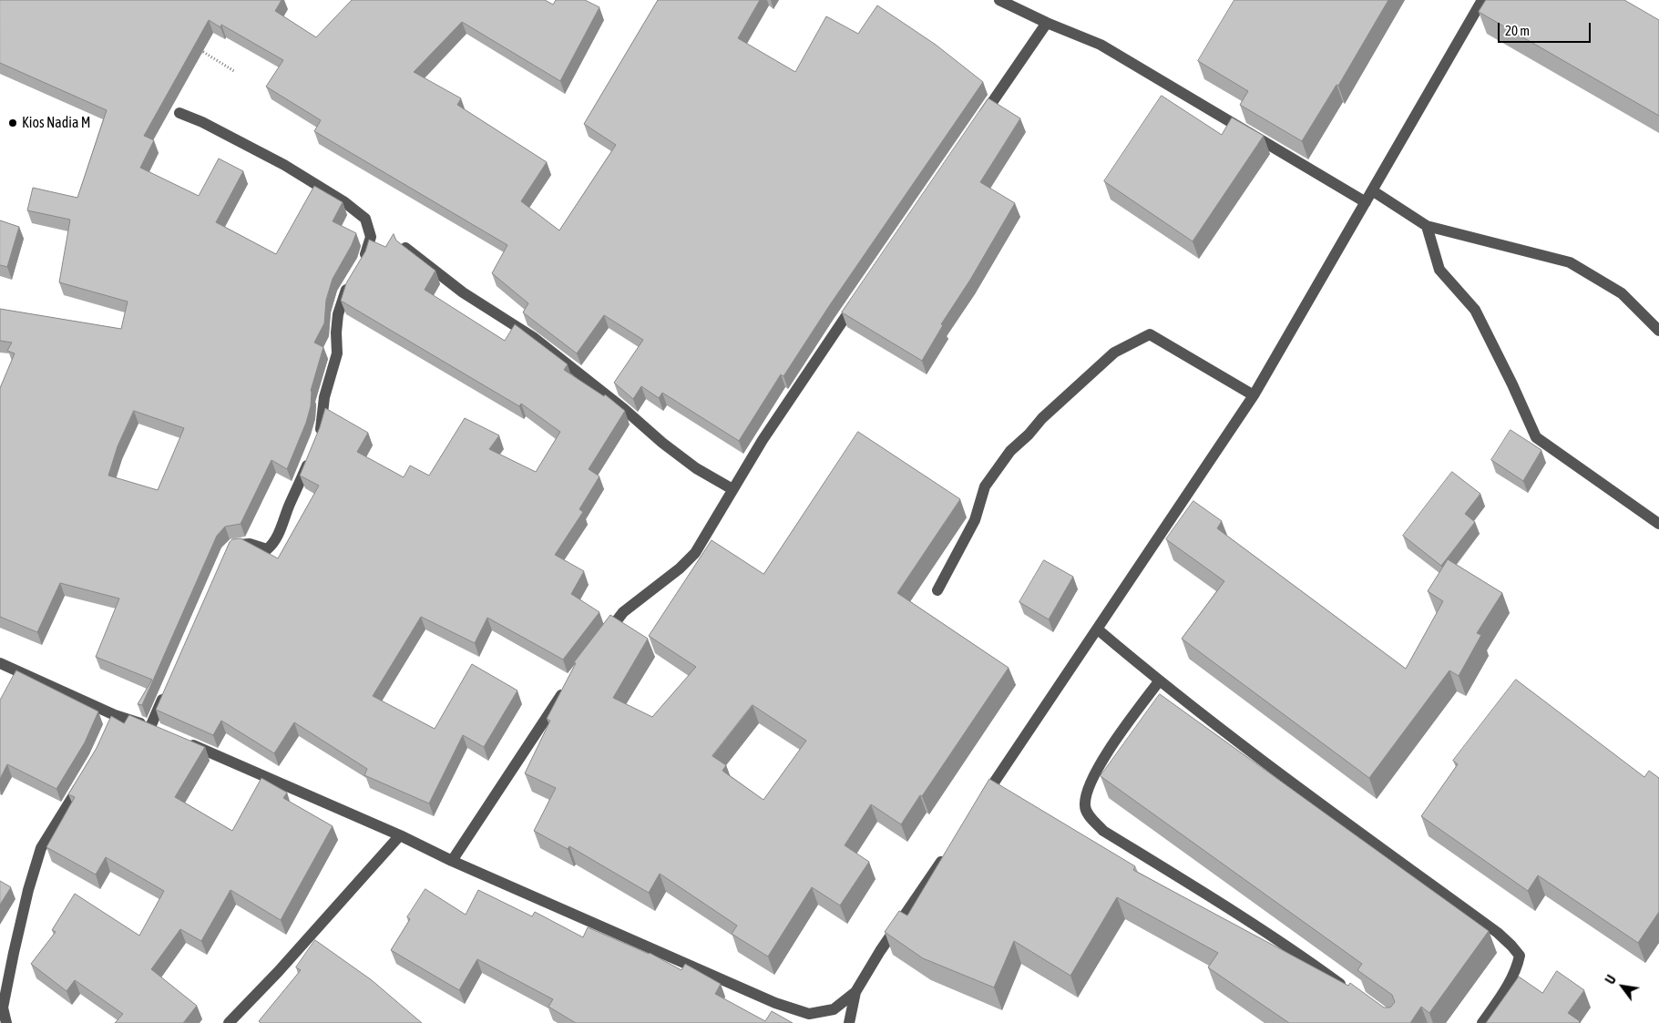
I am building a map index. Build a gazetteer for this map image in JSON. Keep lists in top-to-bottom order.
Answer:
{
  "places": ["Kios Nadia M"],
  "scale_bar": "20 m",
  "north": "top left"
}
